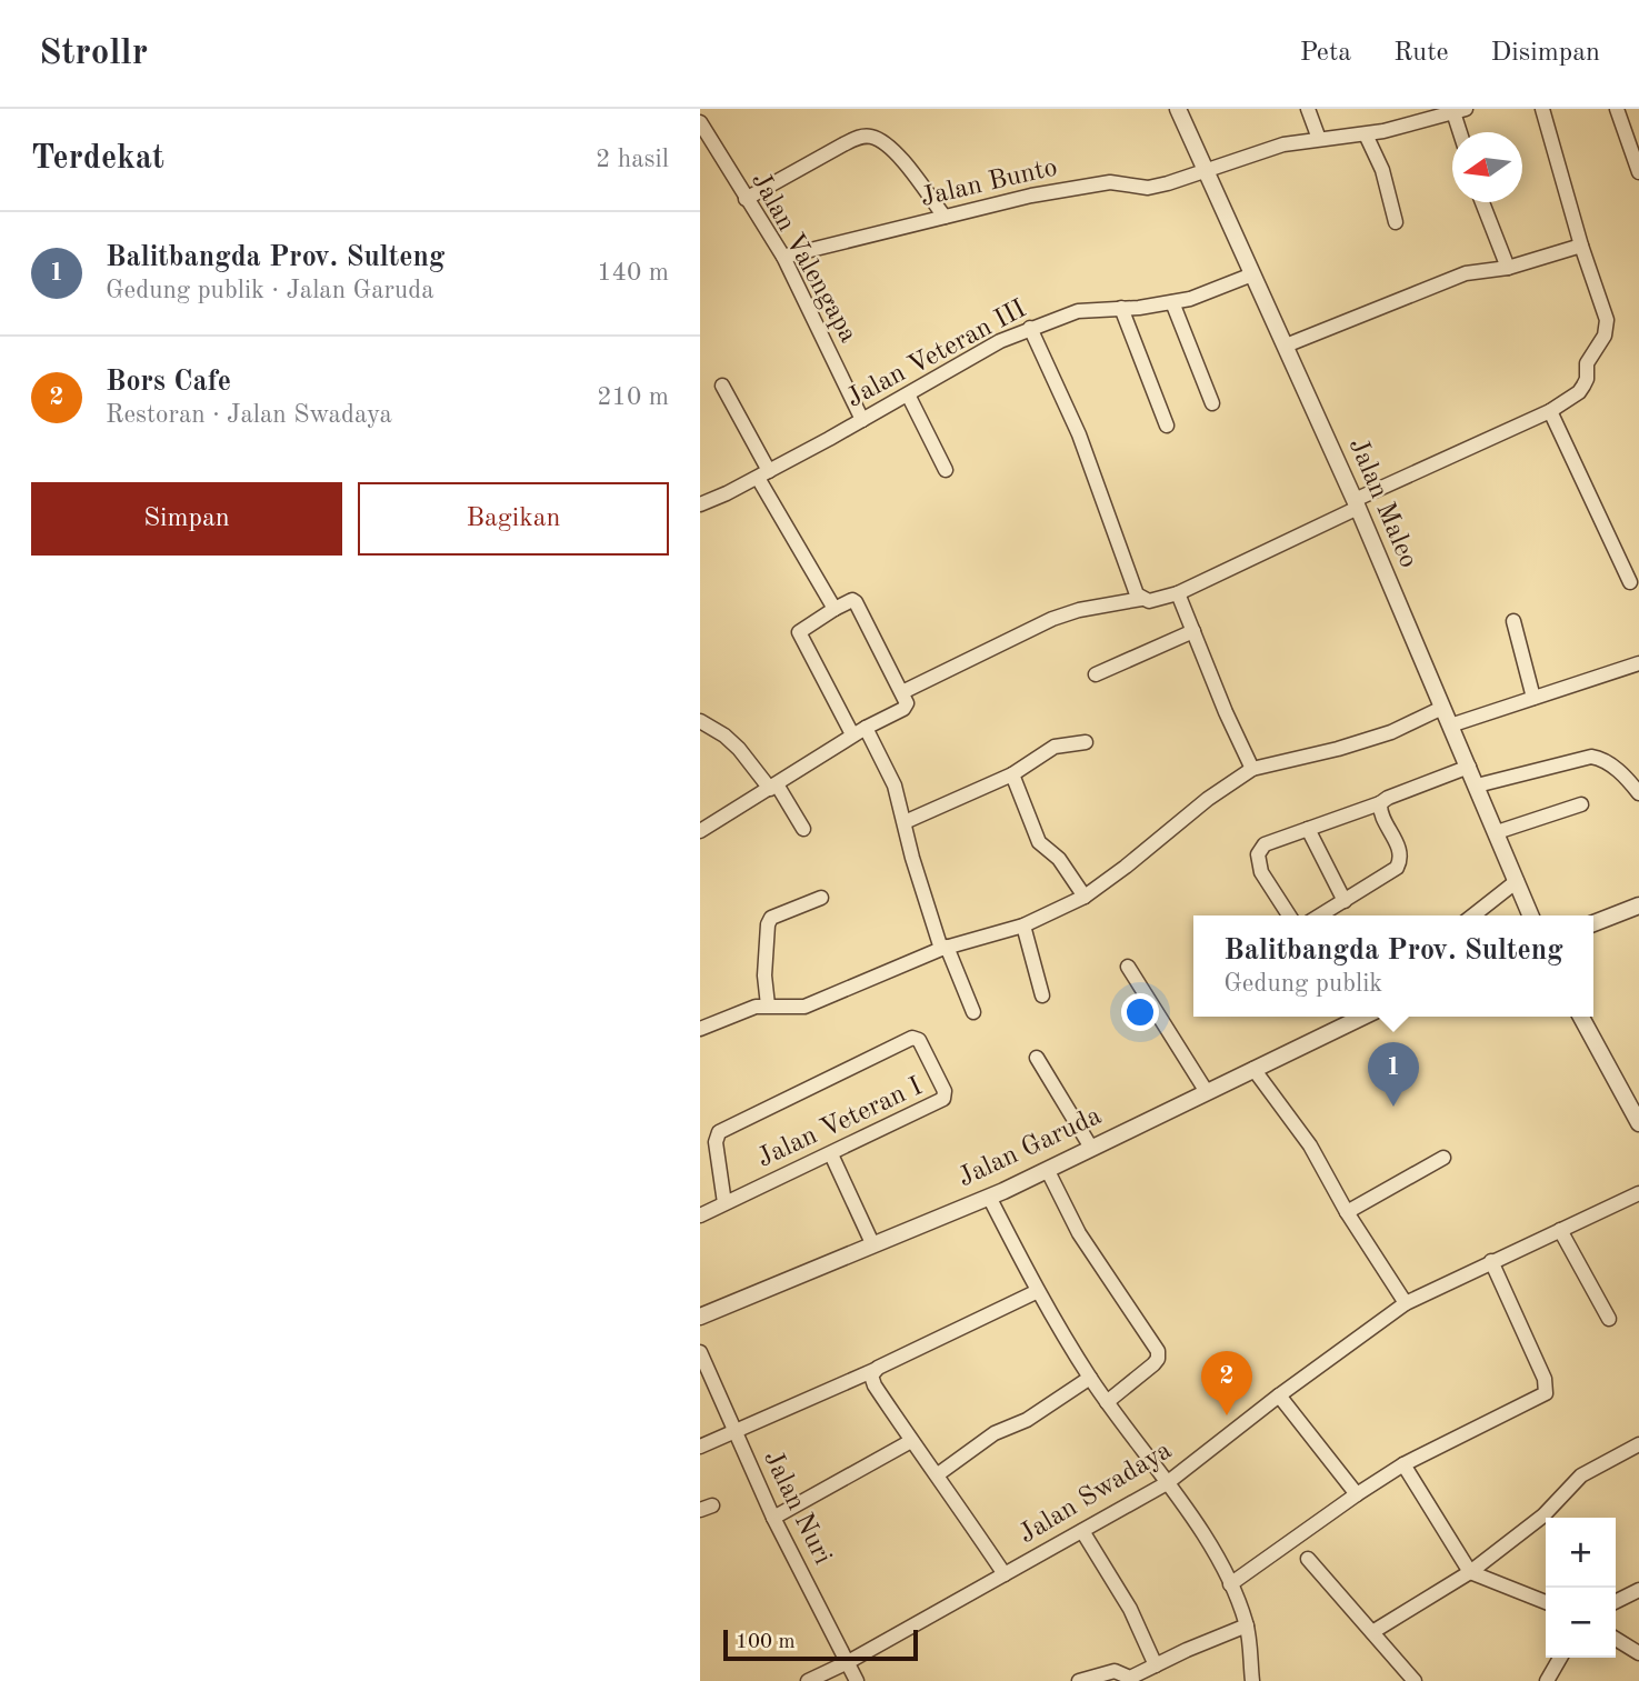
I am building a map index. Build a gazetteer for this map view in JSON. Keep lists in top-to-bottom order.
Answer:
{
  "streets": {
    "street": [
      "Jalan Bunto",
      "Jalan Valengapa",
      "Jalan Veteran III",
      "Jalan Maleo",
      "Jalan Veteran I",
      "Jalan Garuda",
      "Jalan Swadaya",
      "Jalan Nuri"
    ]
  },
  "crossings": [
    ["Jalan Bunto", "Jalan Valengapa"],
    ["Jalan Bunto", "Jalan Maleo"],
    ["Jalan Valengapa", "Jalan Veteran III"],
    ["Jalan Veteran III", "Jalan Maleo"],
    ["Jalan Swadaya", "Jalan Nuri"]
  ],
  "scale_bar": "100 m",
  "north": "left",
  "page": {
    "header": "Strollr",
    "nav": ["Peta", "Rute", "Disimpan"],
    "heading": ["Terdekat", "2 hasil"],
    "list": [
      {
        "mark": "1",
        "name": "Balitbangda Prov. Sulteng",
        "note": "Gedung publik · Jalan Garuda",
        "value": "140 m"
      },
      {
        "mark": "2",
        "name": "Bors Cafe",
        "note": "Restoran · Jalan Swadaya",
        "value": "210 m"
      }
    ],
    "buttons": ["Simpan", "Bagikan"],
    "popup": ["Balitbangda Prov. Sulteng", "Gedung publik"],
    "pins": ["1", "2"],
    "map_buttons": ["+", "−"],
    "scale": "100 m"
  }
}
